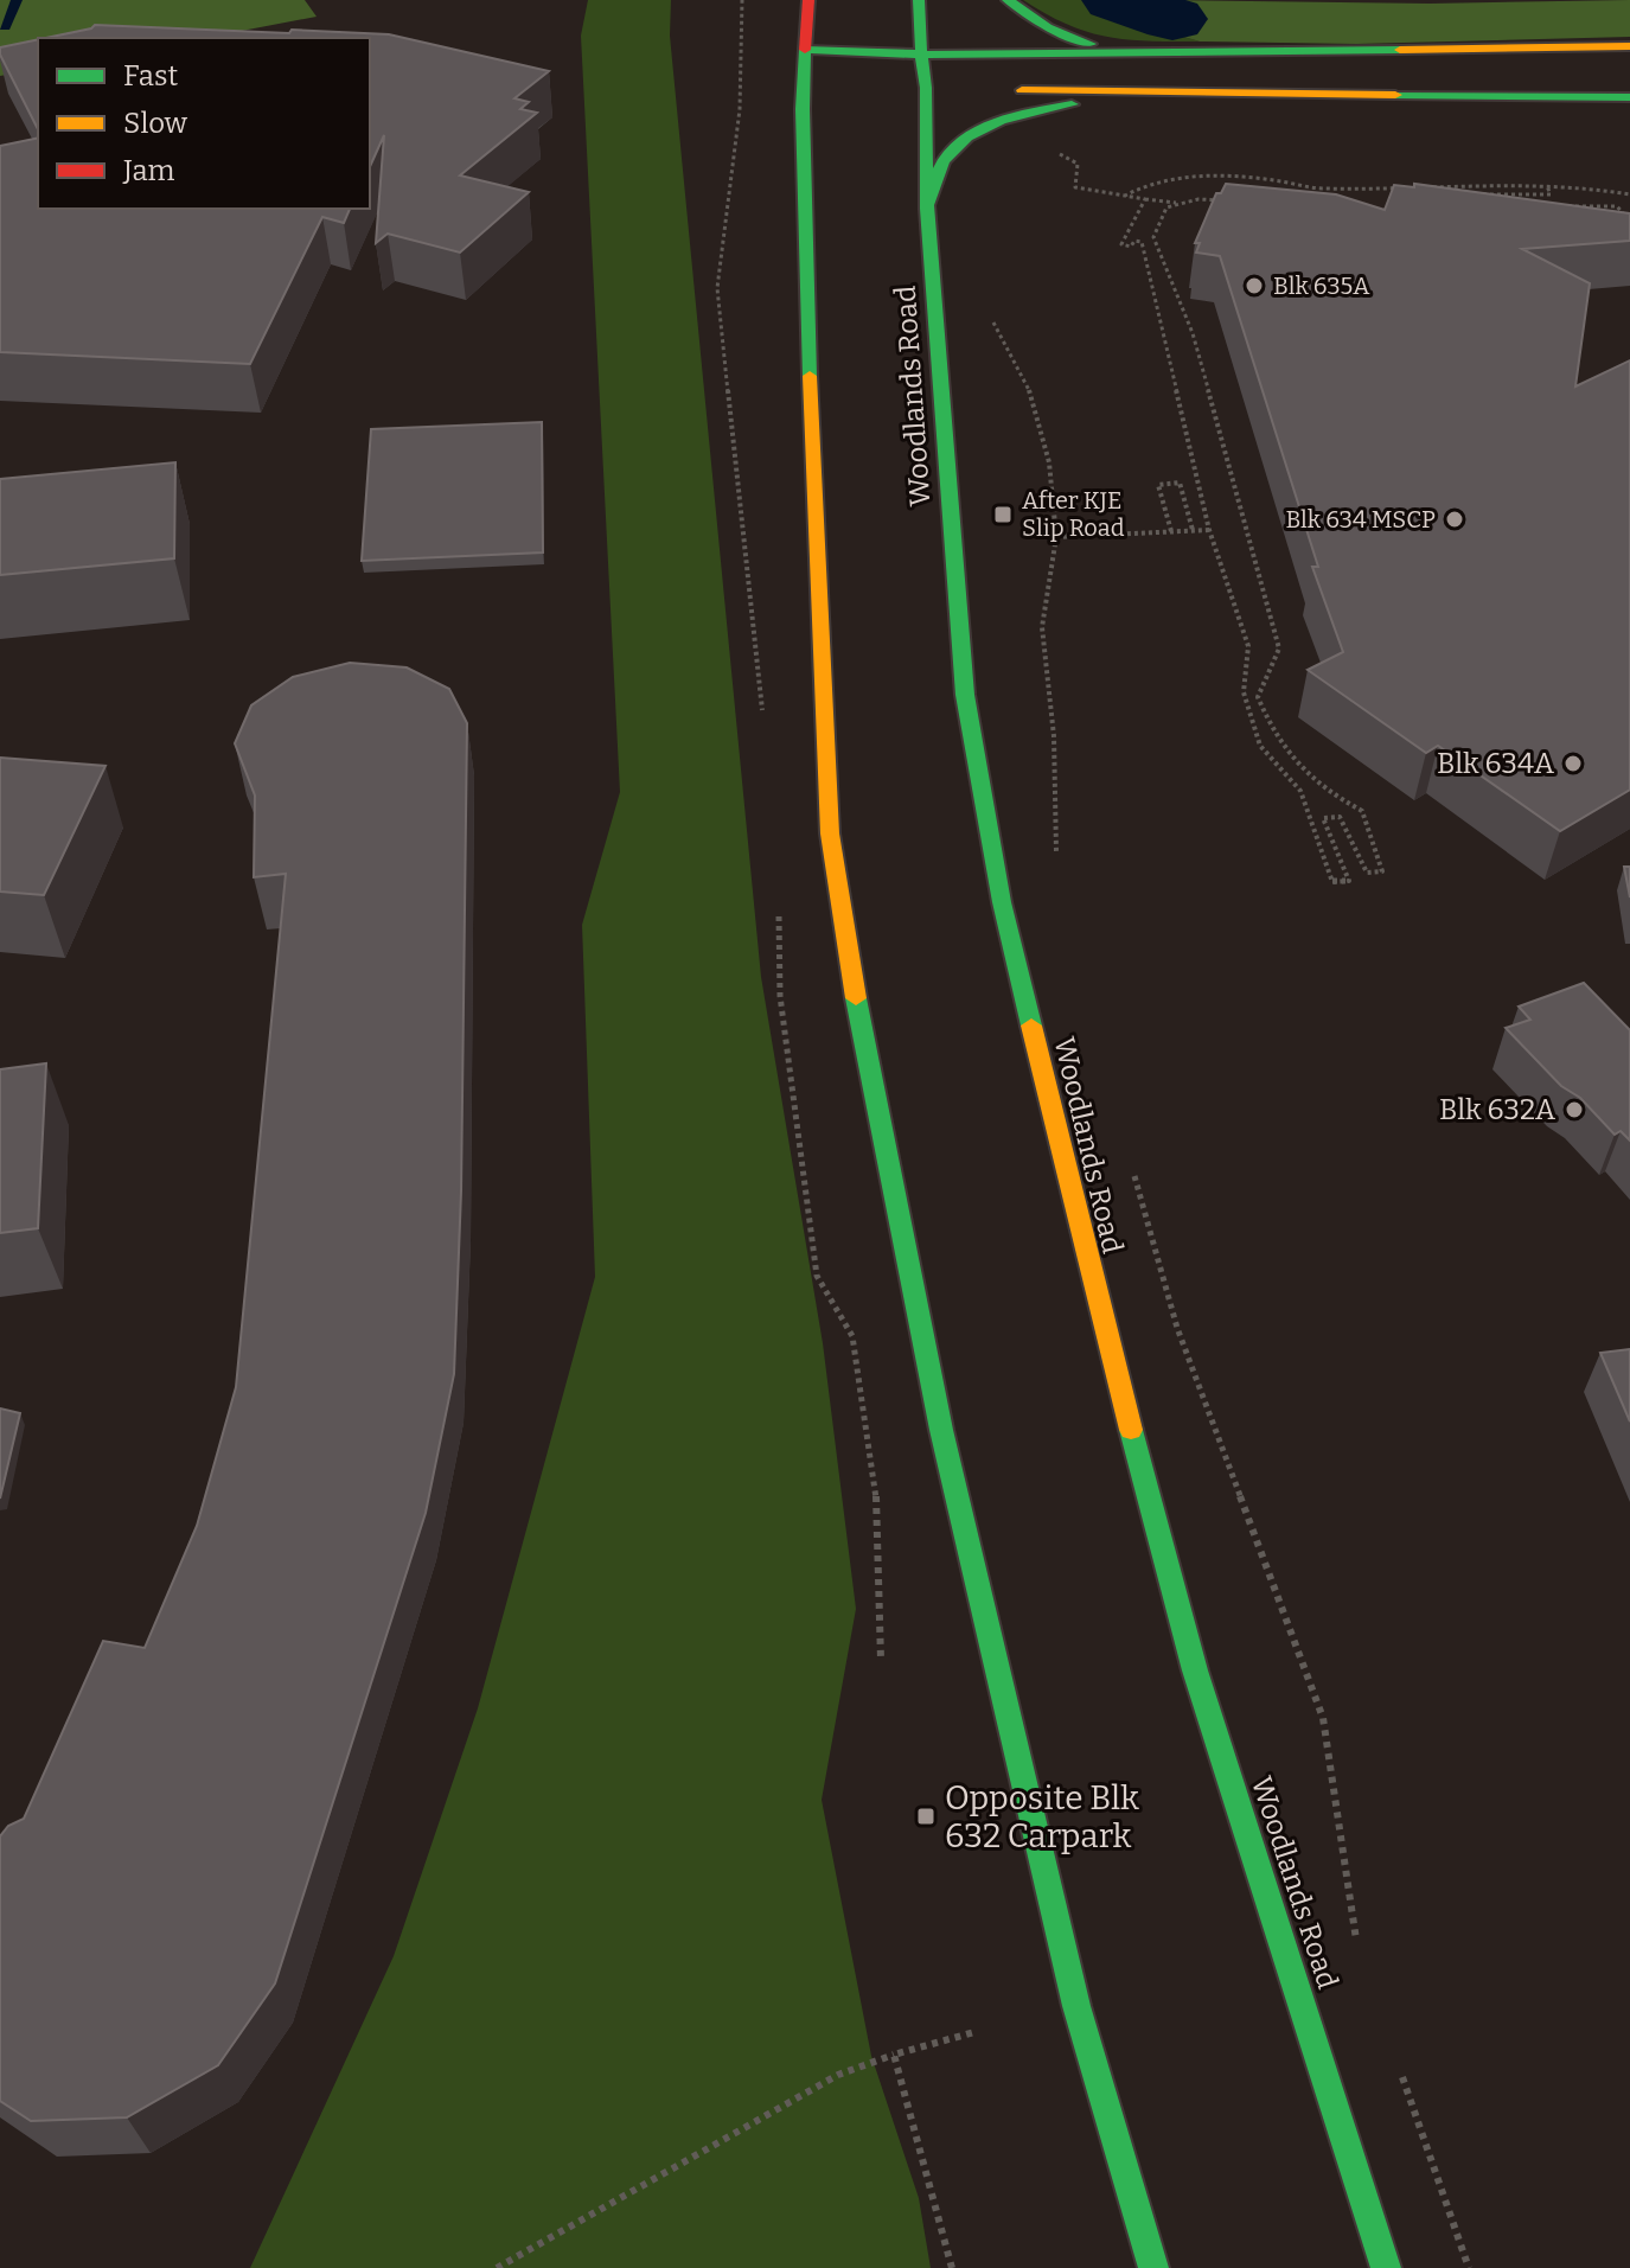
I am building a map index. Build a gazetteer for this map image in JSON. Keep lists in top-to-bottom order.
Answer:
{
  "streets": {
    "main road": ["Woodlands Road"]
  },
  "places": {
    "other": [
      "Blk 635A",
      "Blk 634 MSCP",
      "Blk 634A",
      "Blk 632A"
    ],
    "transit": ["After KJE Slip Road", "Opposite Blk 632 Carpark"]
  },
  "legend": ["Fast", "Slow", "Jam"]
}
